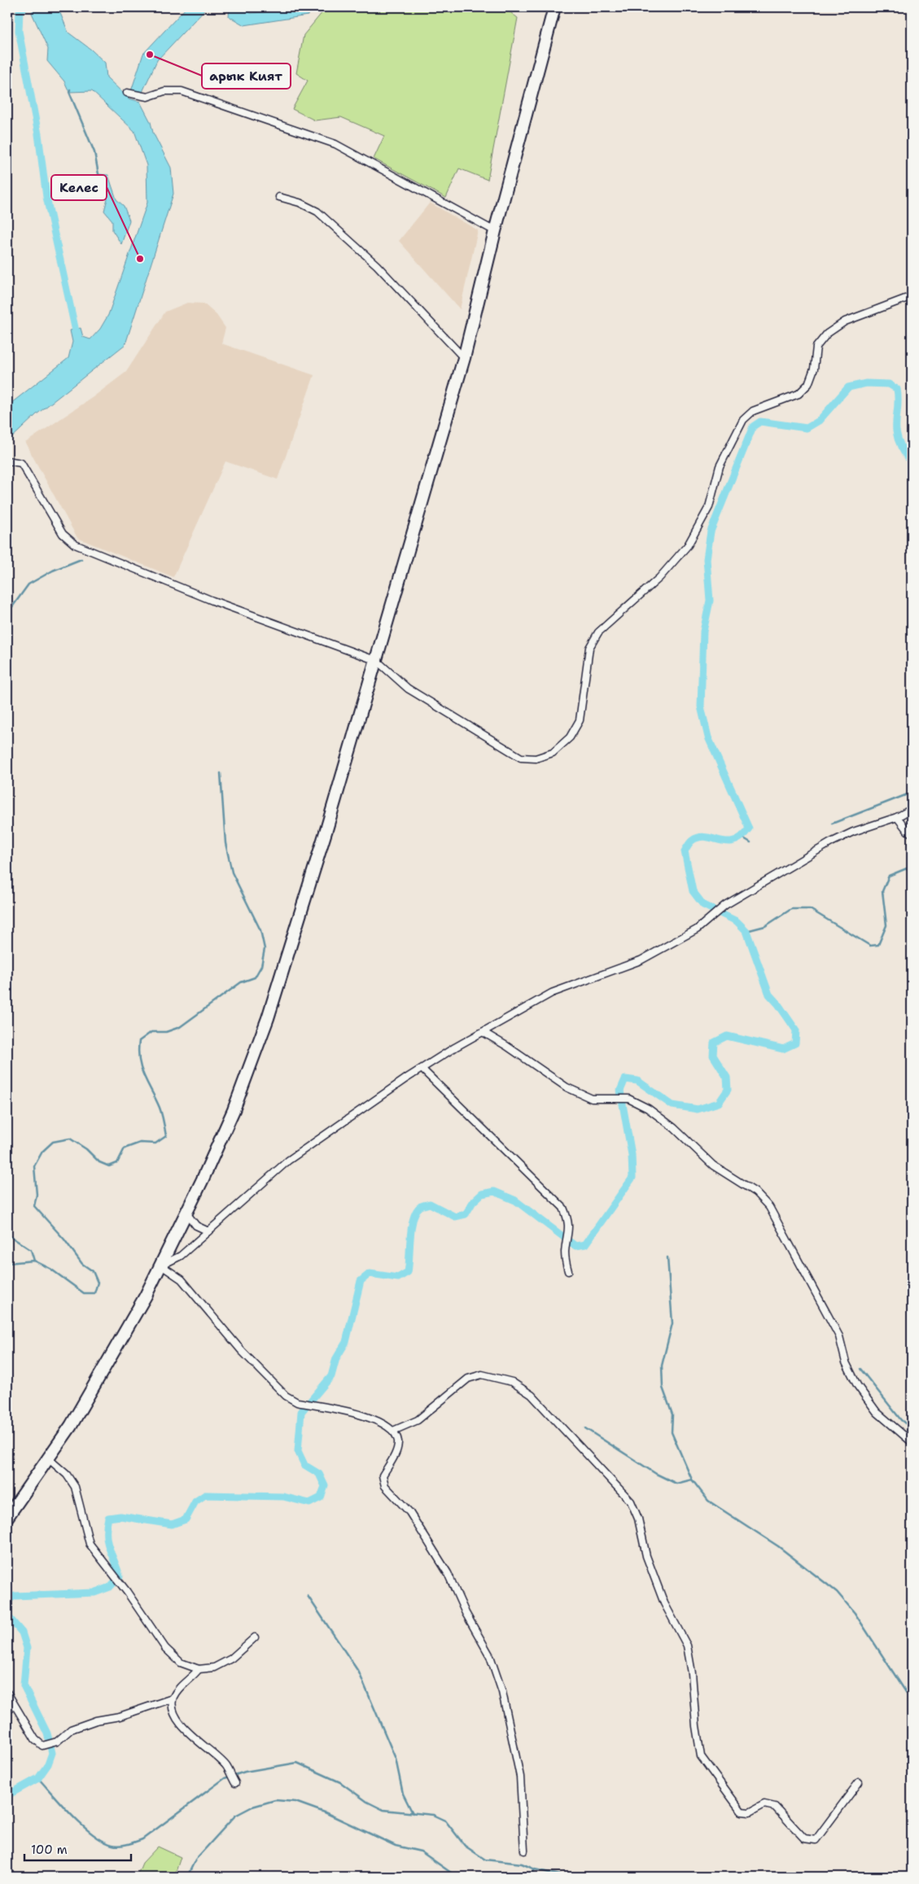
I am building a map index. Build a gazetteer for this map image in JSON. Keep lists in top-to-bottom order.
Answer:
{
  "places": ["арык Кият", "Келес"],
  "scale_bar": "100 m"
}
